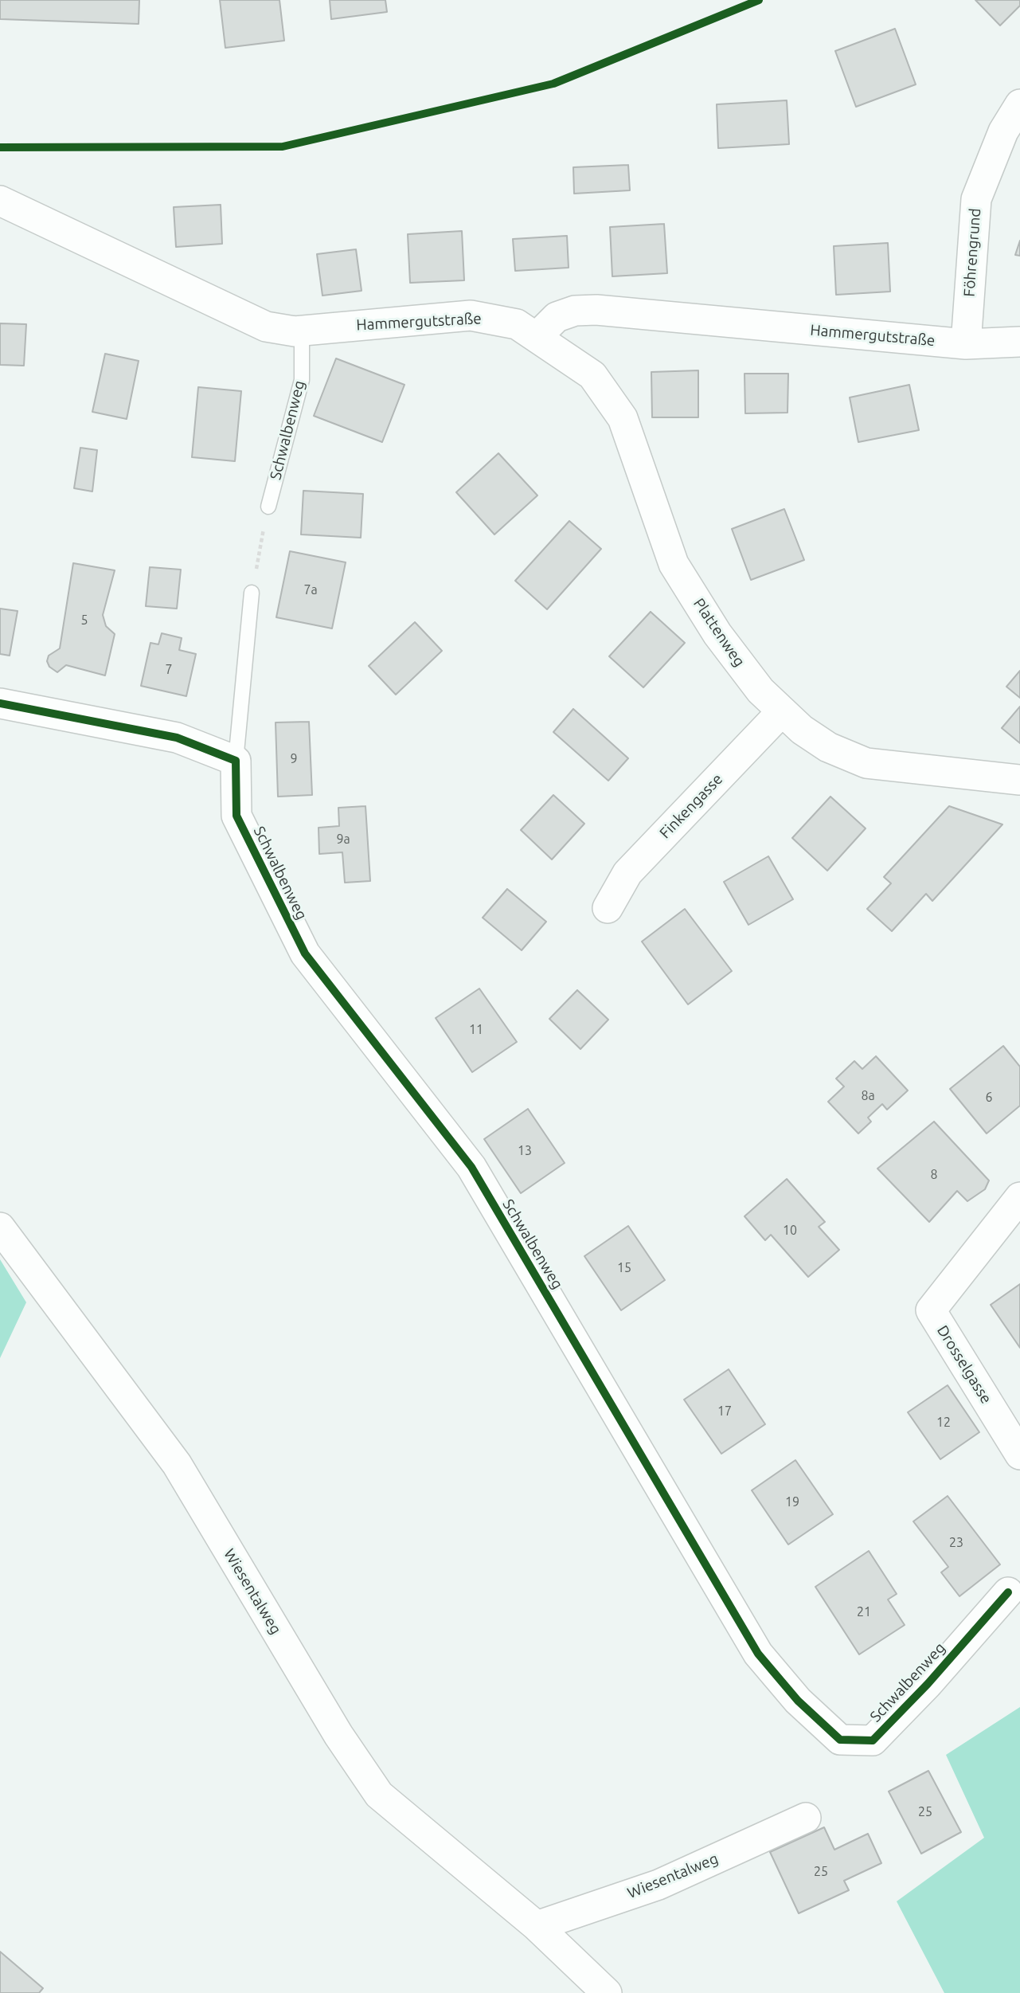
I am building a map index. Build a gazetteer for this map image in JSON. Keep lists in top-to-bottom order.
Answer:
{
  "streets": {
    "street": [
      "Föhrengrund",
      "Hammergutstraße",
      "Schwalbenweg",
      "Plattenweg",
      "Finkengasse",
      "Drosselgasse",
      "Wiesentalweg"
    ]
  },
  "crossings": [
    ["Föhrengrund", "Hammergutstraße"],
    ["Hammergutstraße", "Schwalbenweg"],
    ["Hammergutstraße", "Plattenweg"],
    ["Plattenweg", "Finkengasse"]
  ],
  "house_numbers": [
    "7a",
    "5",
    "7",
    "9",
    "9a",
    "11",
    "8a",
    "6",
    "13",
    "8",
    "10",
    "15",
    "17",
    "12",
    "19",
    "23",
    "21",
    "25",
    "25"
  ]
}
